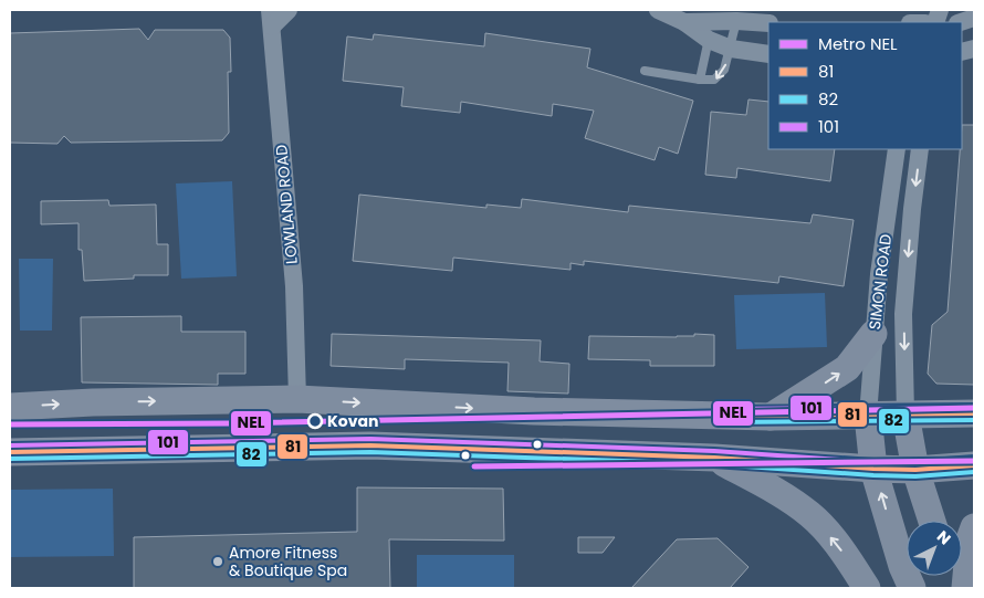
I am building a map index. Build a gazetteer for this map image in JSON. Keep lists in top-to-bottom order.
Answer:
{
  "streets": {
    "street": ["LOWLAND ROAD", "SIMON ROAD"]
  },
  "places": ["Kovan", "Amore Fitness & Boutique Spa"],
  "lines": [
    "transit line 101",
    "metro line NEL",
    "transit line 81",
    "transit line 82"
  ],
  "legend": [
    "Metro NEL",
    "81",
    "82",
    "101"
  ],
  "north": "top right"
}
